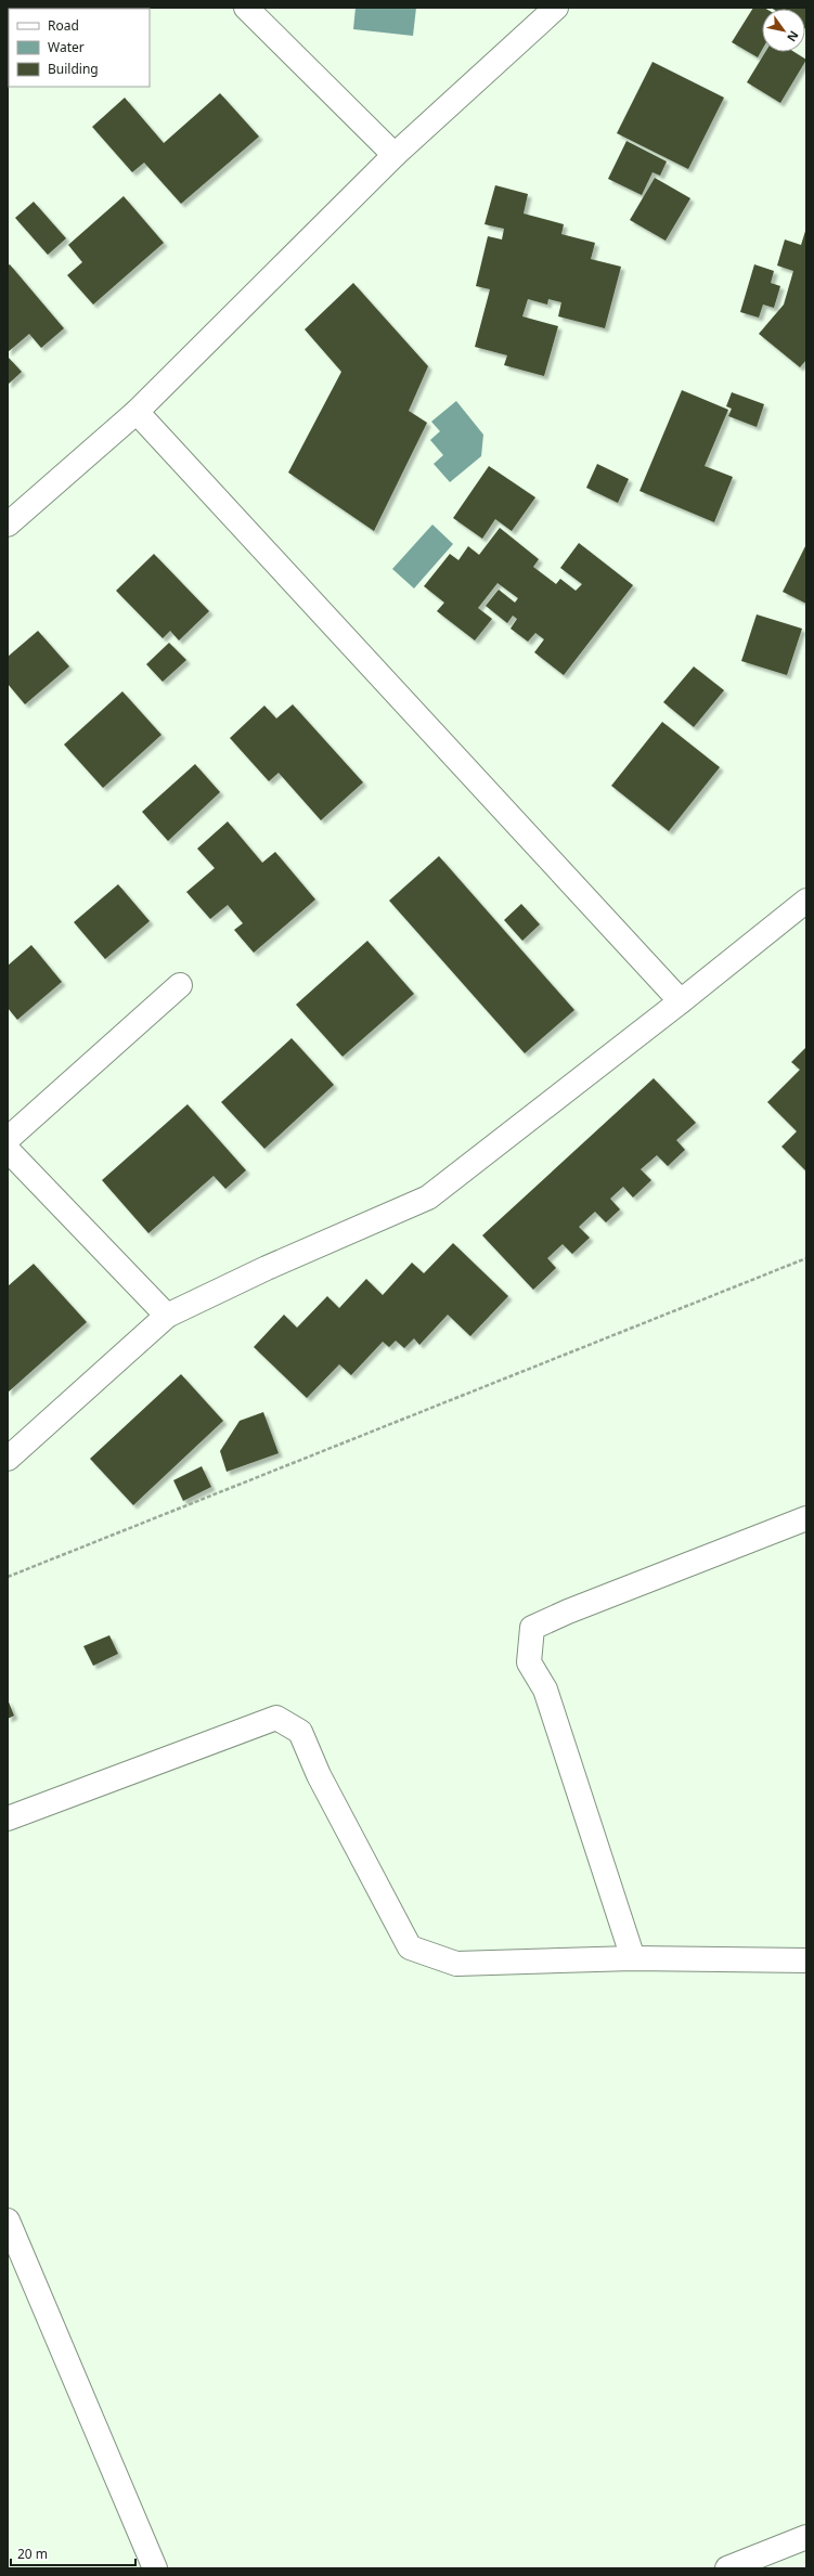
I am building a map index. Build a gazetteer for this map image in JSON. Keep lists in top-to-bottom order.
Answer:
{
  "legend": ["Road", "Water", "Building"],
  "scale_bar": "20 m",
  "north": "bottom right"
}
